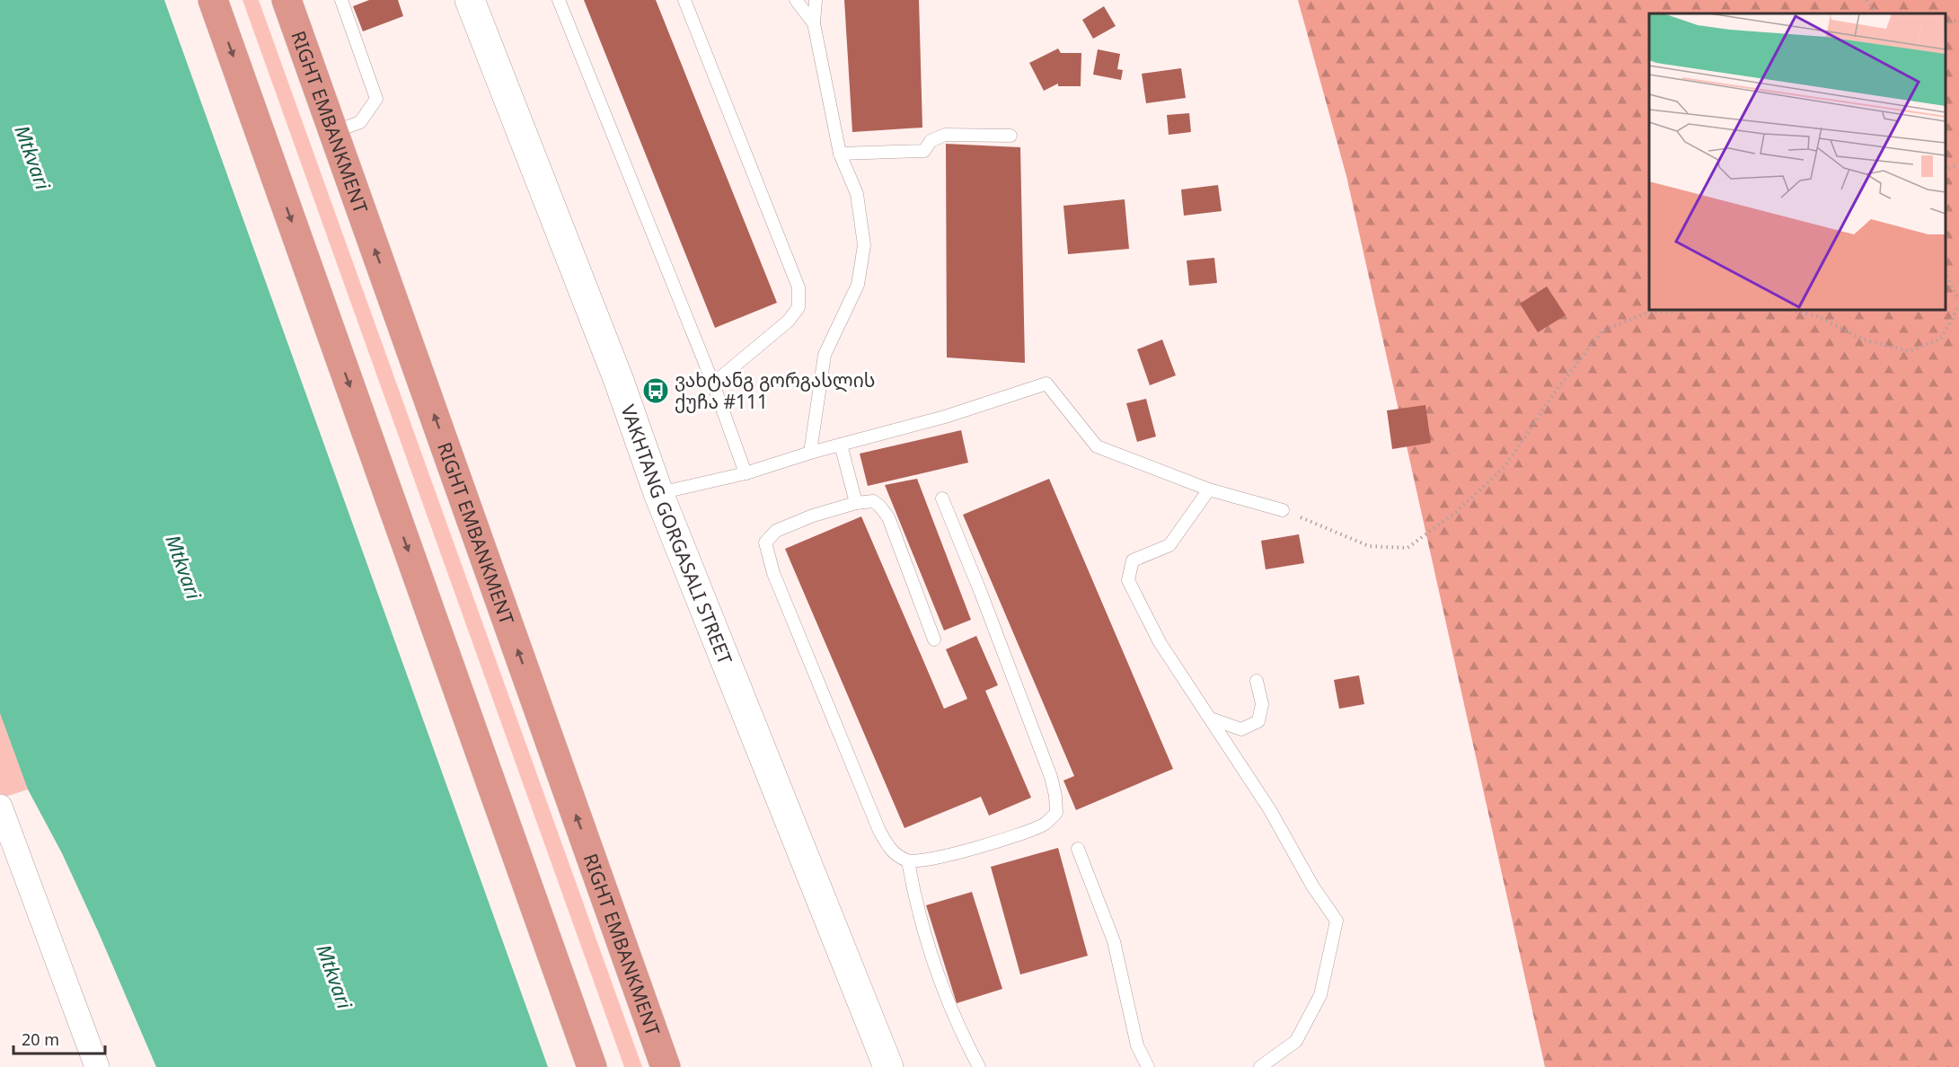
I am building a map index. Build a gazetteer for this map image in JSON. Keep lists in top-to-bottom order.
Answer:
{
  "streets": {
    "highway": ["RIGHT EMBANKMENT"],
    "street": ["VAKHTANG GORGASALI STREET"]
  },
  "water": ["Mtkvari"],
  "places": {
    "bus stop": ["ვახტანგ გორგასლის ქუჩა #111"]
  },
  "scale_bar": "20 m"
}
